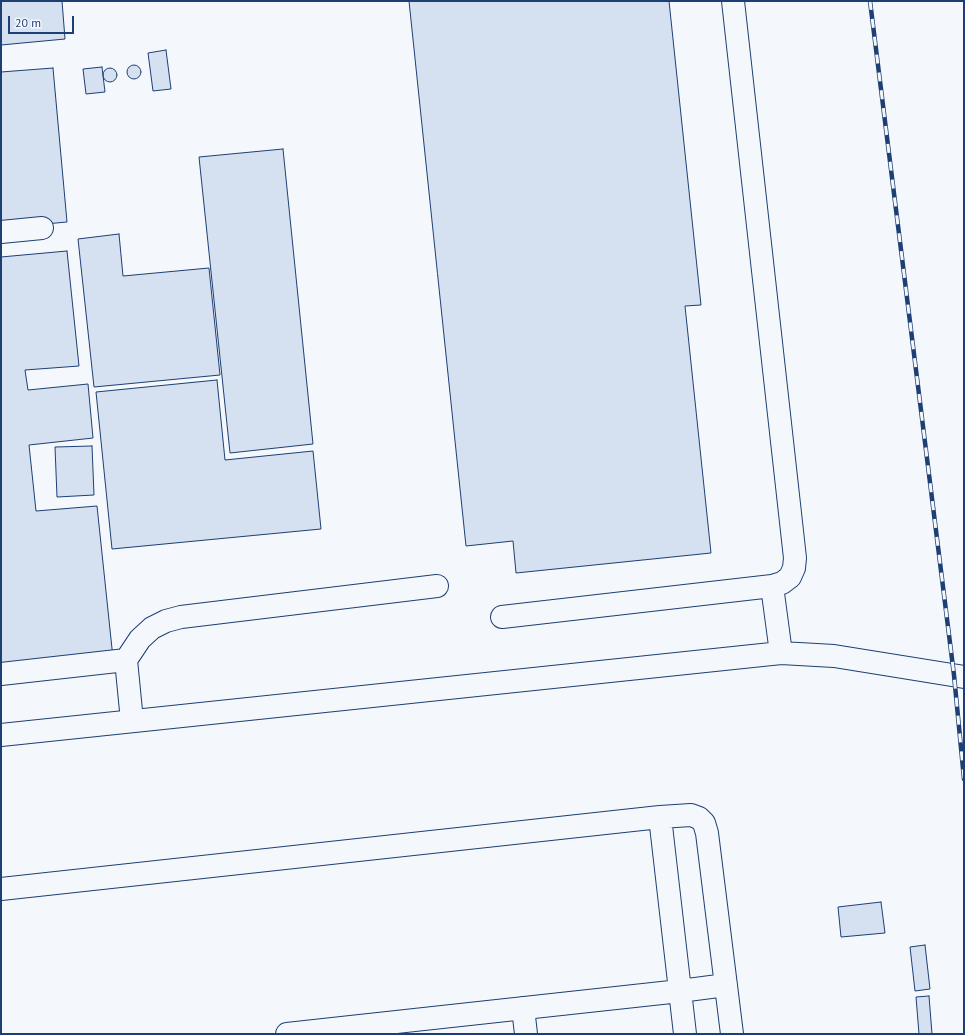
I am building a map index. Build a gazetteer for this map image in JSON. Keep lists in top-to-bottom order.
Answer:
{
  "scale_bar": "20 m"
}
